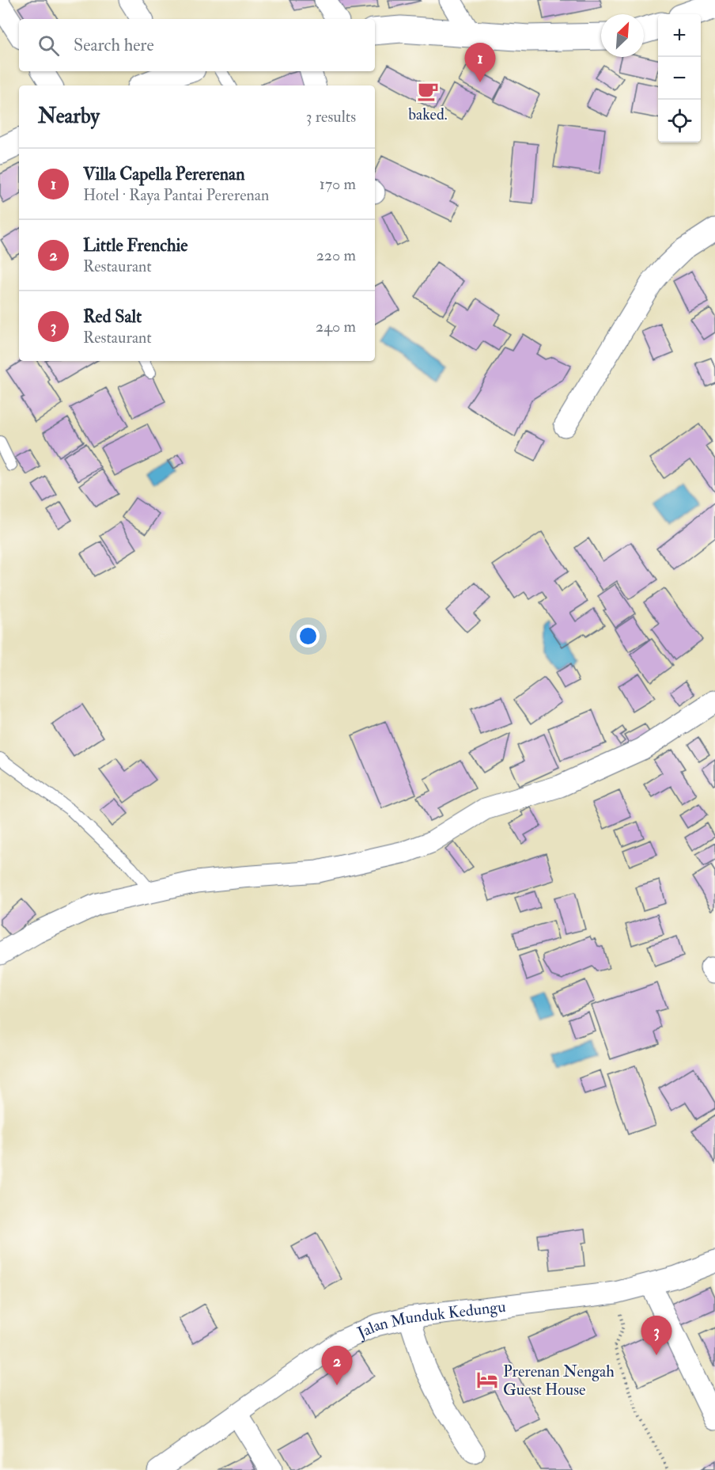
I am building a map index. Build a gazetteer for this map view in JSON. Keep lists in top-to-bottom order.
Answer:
{
  "streets": {
    "street": ["Jalan Munduk Kedungu"]
  },
  "places": {
    "cafe": ["baked."],
    "hotel": ["Prerenan Nengah Guest House"]
  },
  "north": "top right",
  "page": {
    "map_buttons": ["+", "−"],
    "search": "Search here",
    "pins": ["1", "3", "2"],
    "heading": ["Nearby", "3 results"],
    "list": [
      {
        "mark": "1",
        "name": "Villa Capella Pererenan",
        "note": "Hotel · Raya Pantai Pererenan",
        "value": "170 m"
      },
      {
        "mark": "2",
        "name": "Little Frenchie",
        "note": "Restaurant",
        "value": "220 m"
      },
      {
        "mark": "3",
        "name": "Red Salt",
        "note": "Restaurant",
        "value": "240 m"
      }
    ]
  }
}
